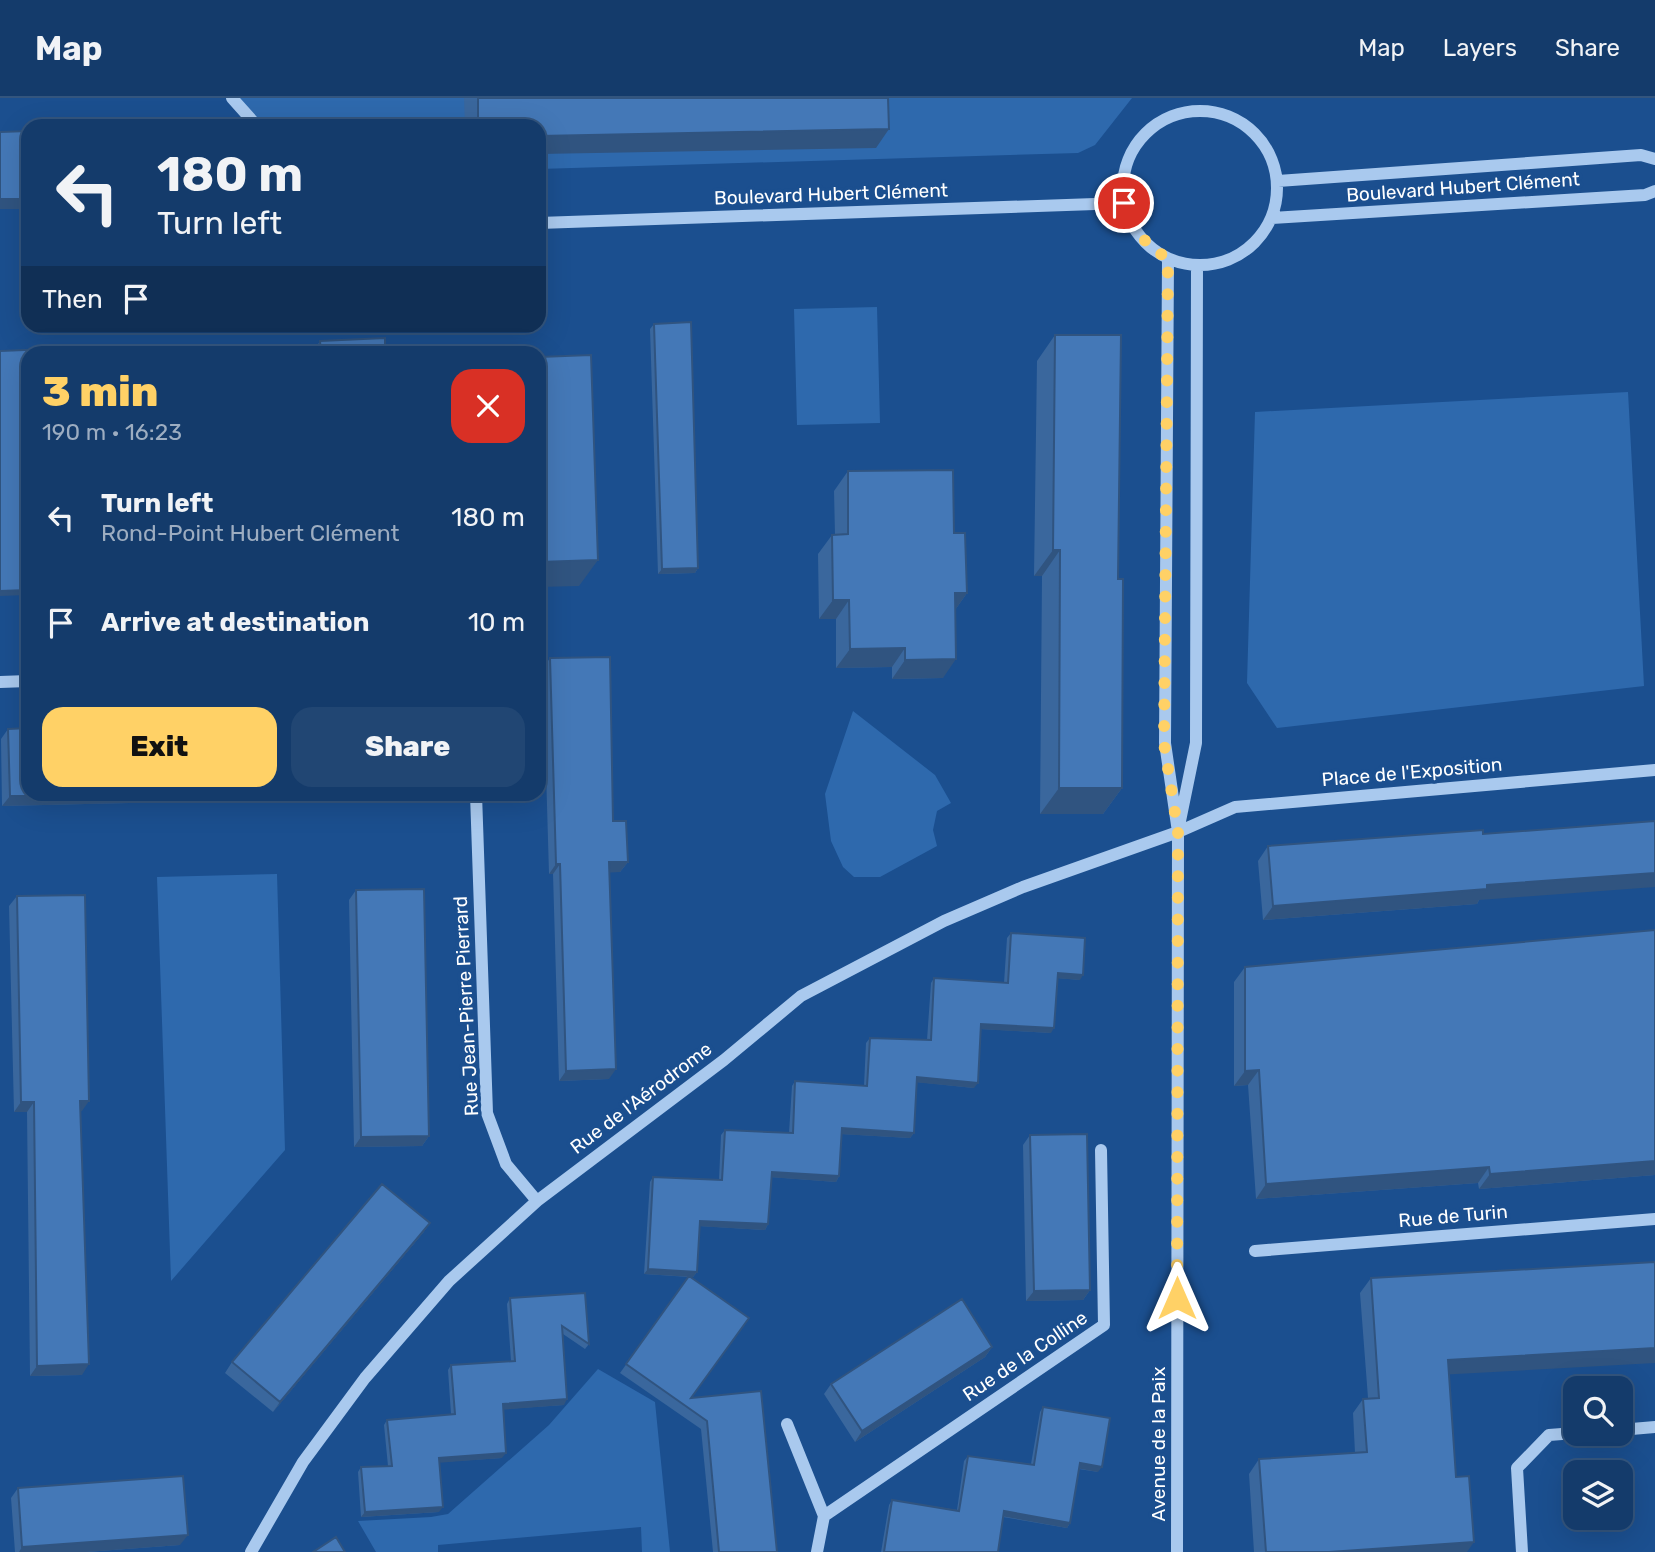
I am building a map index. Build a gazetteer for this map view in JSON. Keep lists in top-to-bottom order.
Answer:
{
  "streets": {
    "street": [
      "Boulevard Hubert Clément",
      "Place de l'Exposition",
      "Rue Jean-Pierre Pierrard",
      "Rue de l'Aérodrome",
      "Rue de Turin",
      "Rue de la Colline",
      "Avenue de la Paix"
    ]
  },
  "crossings": [
    ["Boulevard Hubert Clément", "Avenue de la Paix"],
    ["Place de l'Exposition", "Rue de l'Aérodrome"],
    ["Place de l'Exposition", "Avenue de la Paix"],
    ["Rue Jean-Pierre Pierrard", "Rue de l'Aérodrome"],
    ["Rue de l'Aérodrome", "Avenue de la Paix"]
  ],
  "page": {
    "header": "Map",
    "nav": ["Map", "Layers", "Share"],
    "turn": ["180 m", "Turn left"],
    "then": "Then",
    "heading": ["3 min", "190 m · 16:23"],
    "list": [
      {
        "name": "Turn left",
        "note": "Rond-Point Hubert Clément",
        "value": "180 m"
      },
      {
        "name": "Arrive at destination",
        "value": "10 m"
      }
    ],
    "buttons": ["Exit", "Share"]
  }
}
